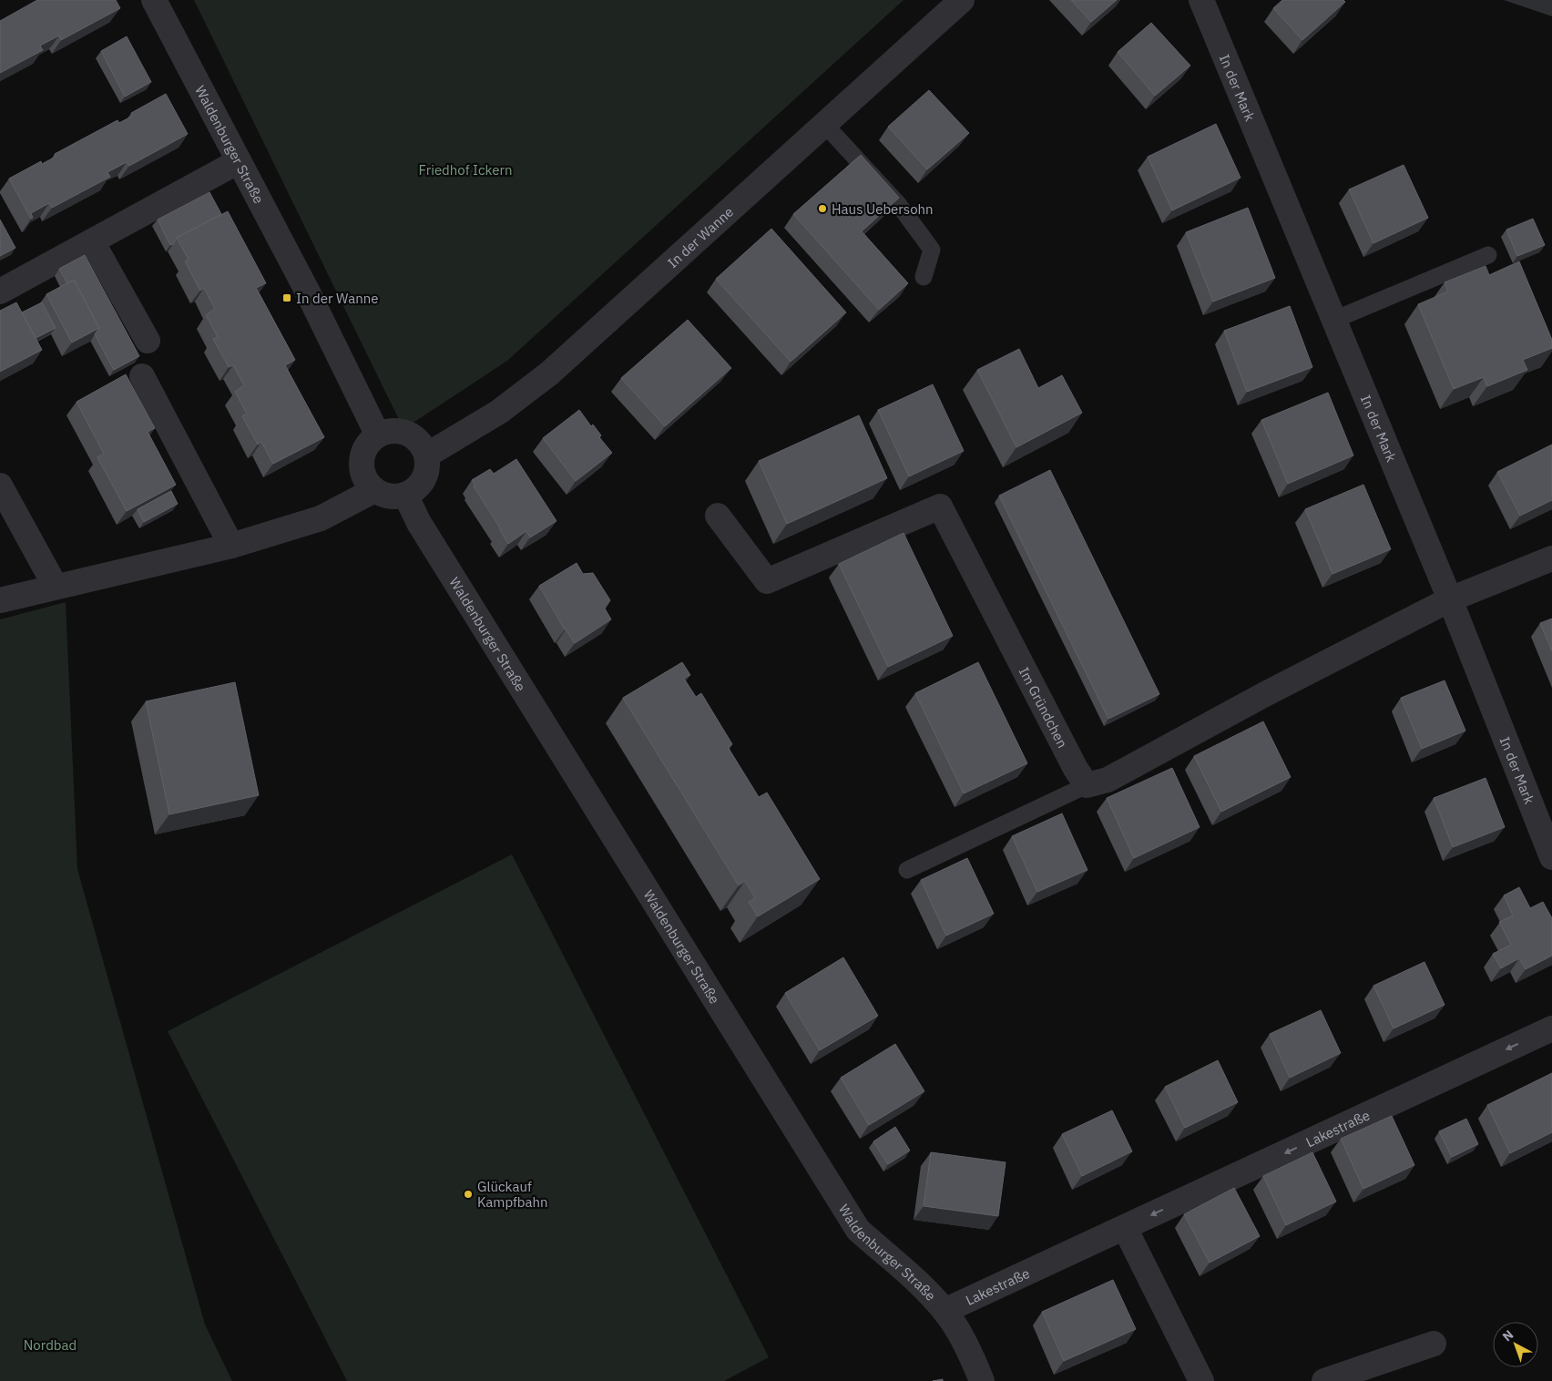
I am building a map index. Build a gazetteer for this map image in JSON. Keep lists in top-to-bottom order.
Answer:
{
  "streets": {
    "street": [
      "In der Mark",
      "Waldenburger Straße",
      "In der Wanne",
      "Im Gründchen",
      "Lakestraße"
    ]
  },
  "crossings": [
    ["Waldenburger Straße", "In der Wanne"],
    ["Waldenburger Straße", "Lakestraße"]
  ],
  "one_way": ["Lakestraße"],
  "parks": ["Friedhof Ickern", "Nordbad"],
  "places": {
    "other": ["Haus Uebersohn", "Glückauf Kampfbahn"],
    "transit": ["In der Wanne"]
  },
  "north": "top left"
}
